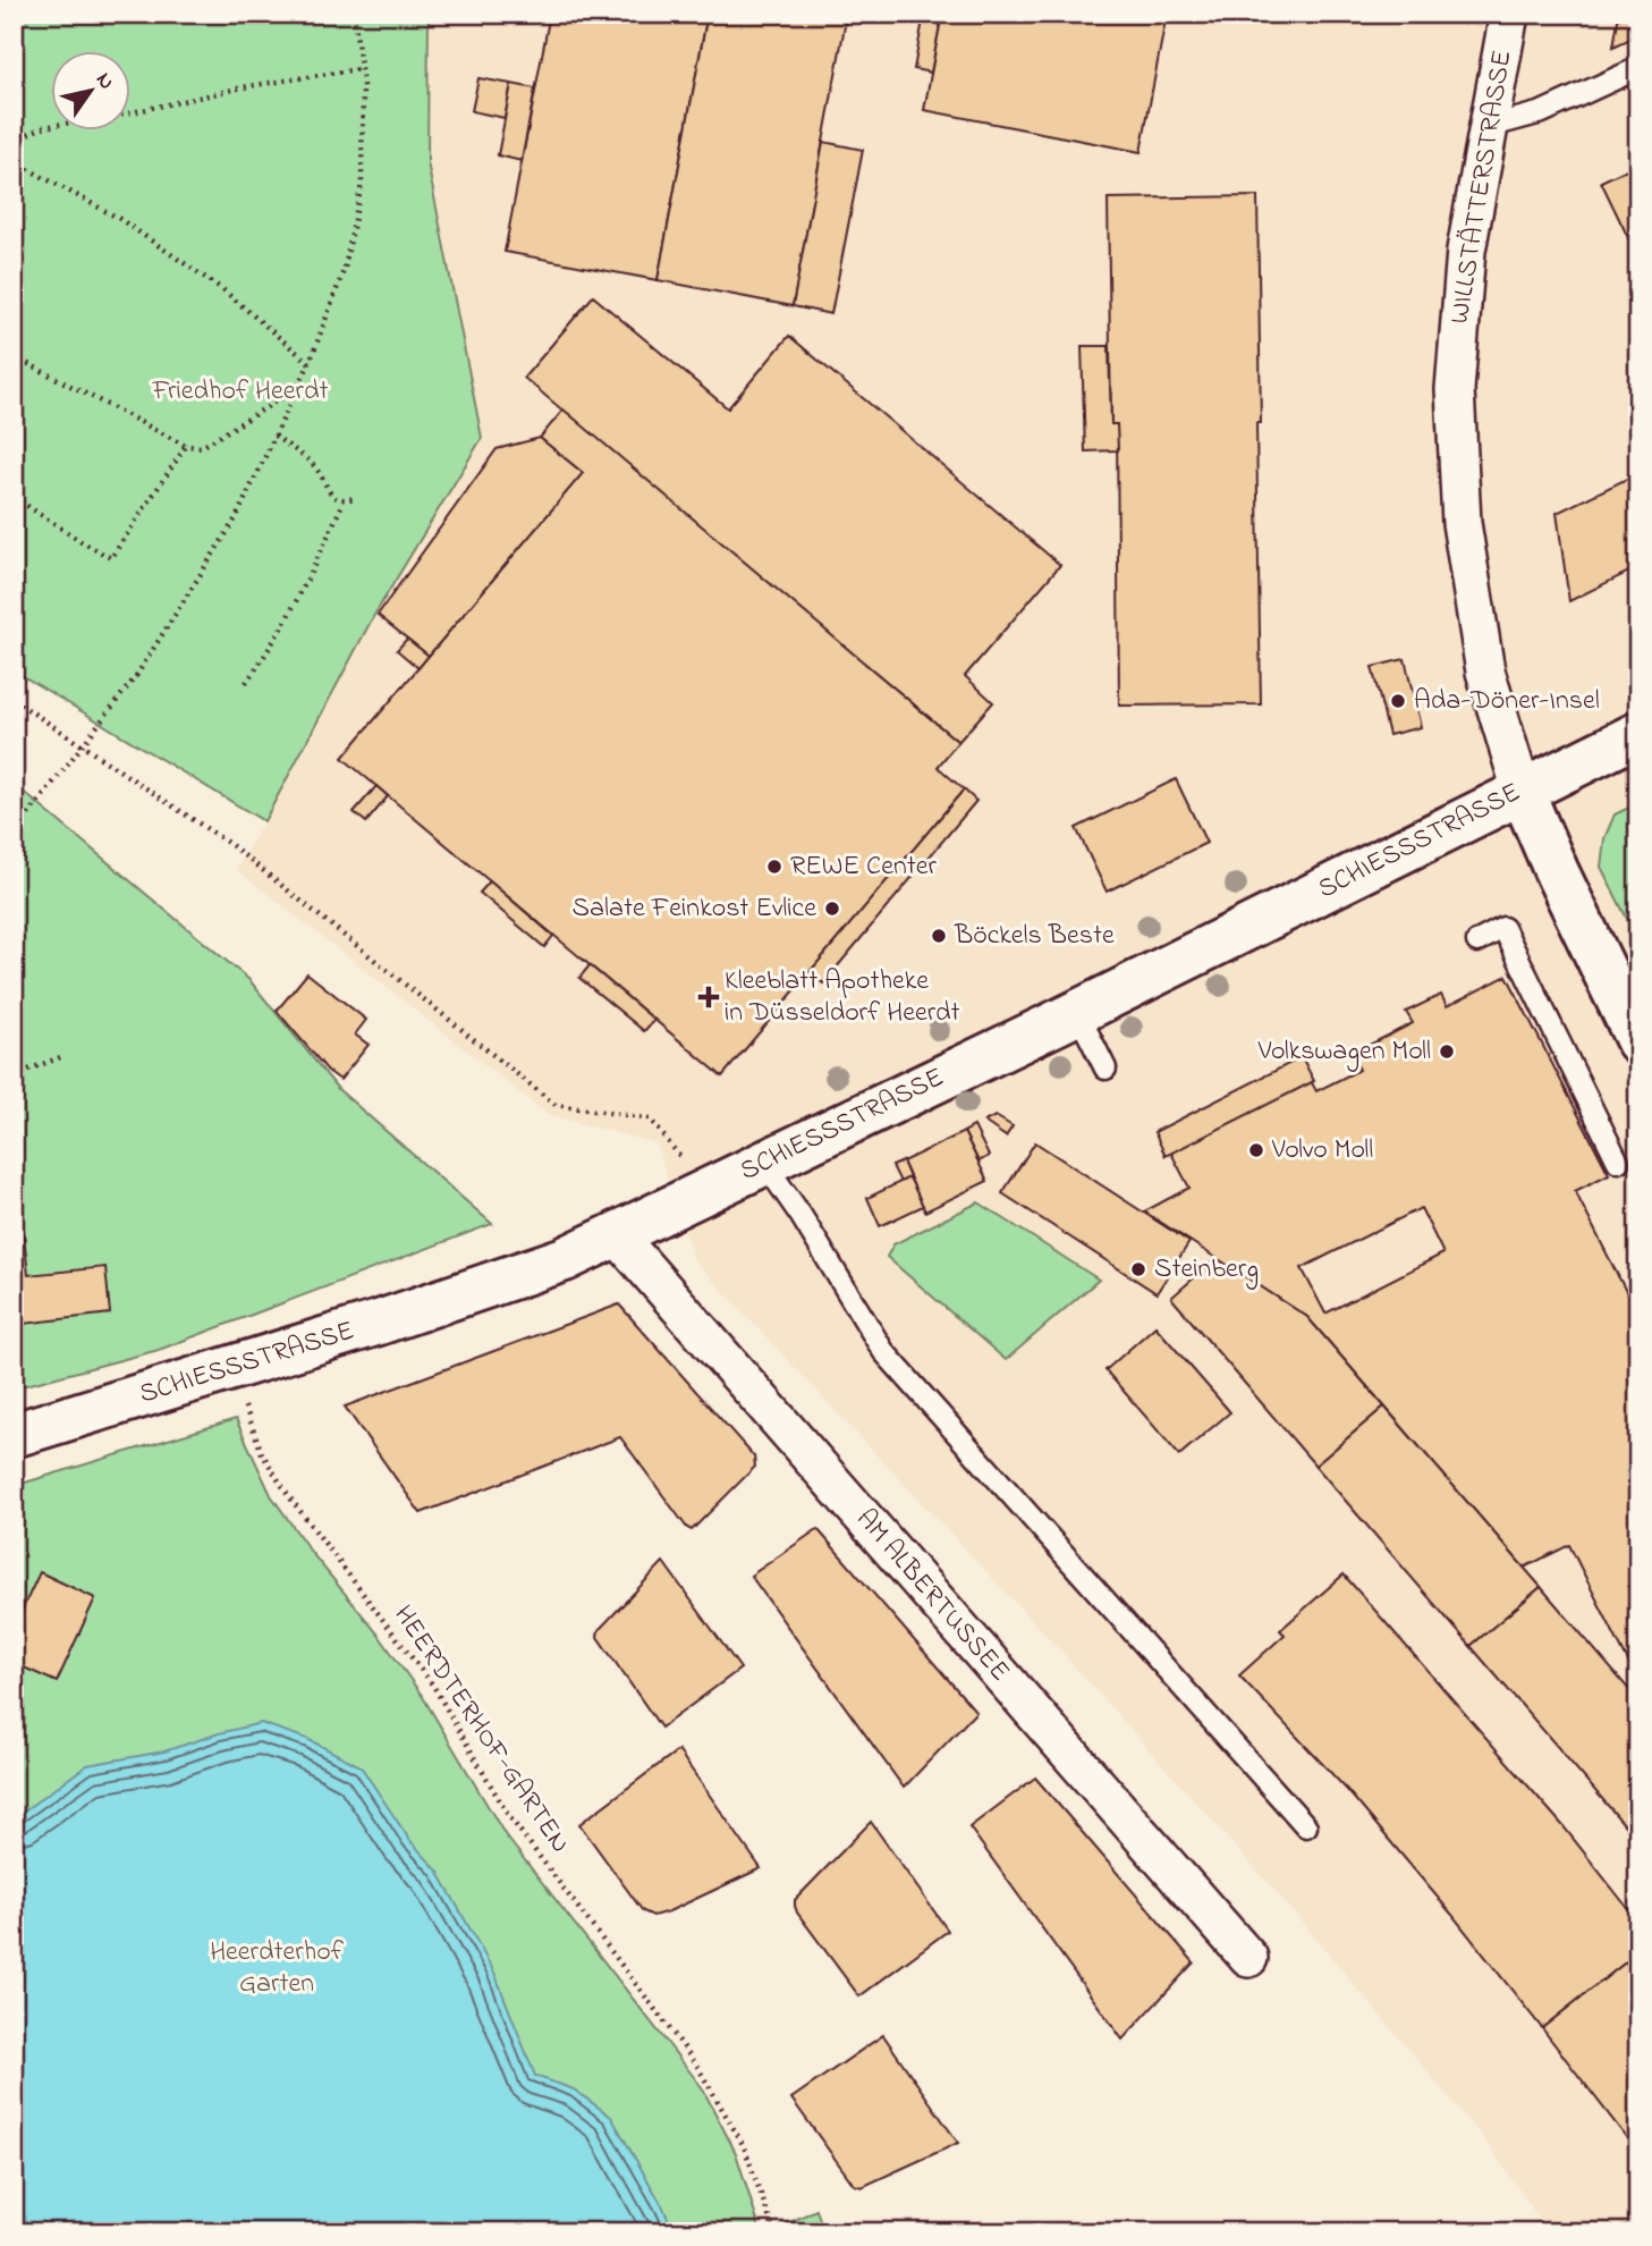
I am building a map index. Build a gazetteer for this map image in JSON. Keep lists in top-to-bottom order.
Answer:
{
  "streets": {
    "street": ["WILLSTÄTTERSTRASSE", "SCHIESSSTRASSE", "AM ALBERTUSSEE"],
    "path": ["HEERDTERHOF-GARTEN"]
  },
  "crossings": [
    ["WILLSTÄTTERSTRASSE", "SCHIESSSTRASSE"],
    ["SCHIESSSTRASSE", "AM ALBERTUSSEE"],
    ["SCHIESSSTRASSE", "HEERDTERHOF-GARTEN"]
  ],
  "parks": ["Friedhof Heerdt", "Heerdterhof Garten"],
  "places": {
    "other": [
      "Ada-Döner-Insel",
      "REWE Center",
      "Salate Feinkost Evlice",
      "Böckels Beste",
      "Volkswagen Moll",
      "Volvo Moll",
      "Steinberg"
    ],
    "health": ["Kleeblatt Apotheke in Düsseldorf Heerdt"]
  },
  "north": "top right"
}
